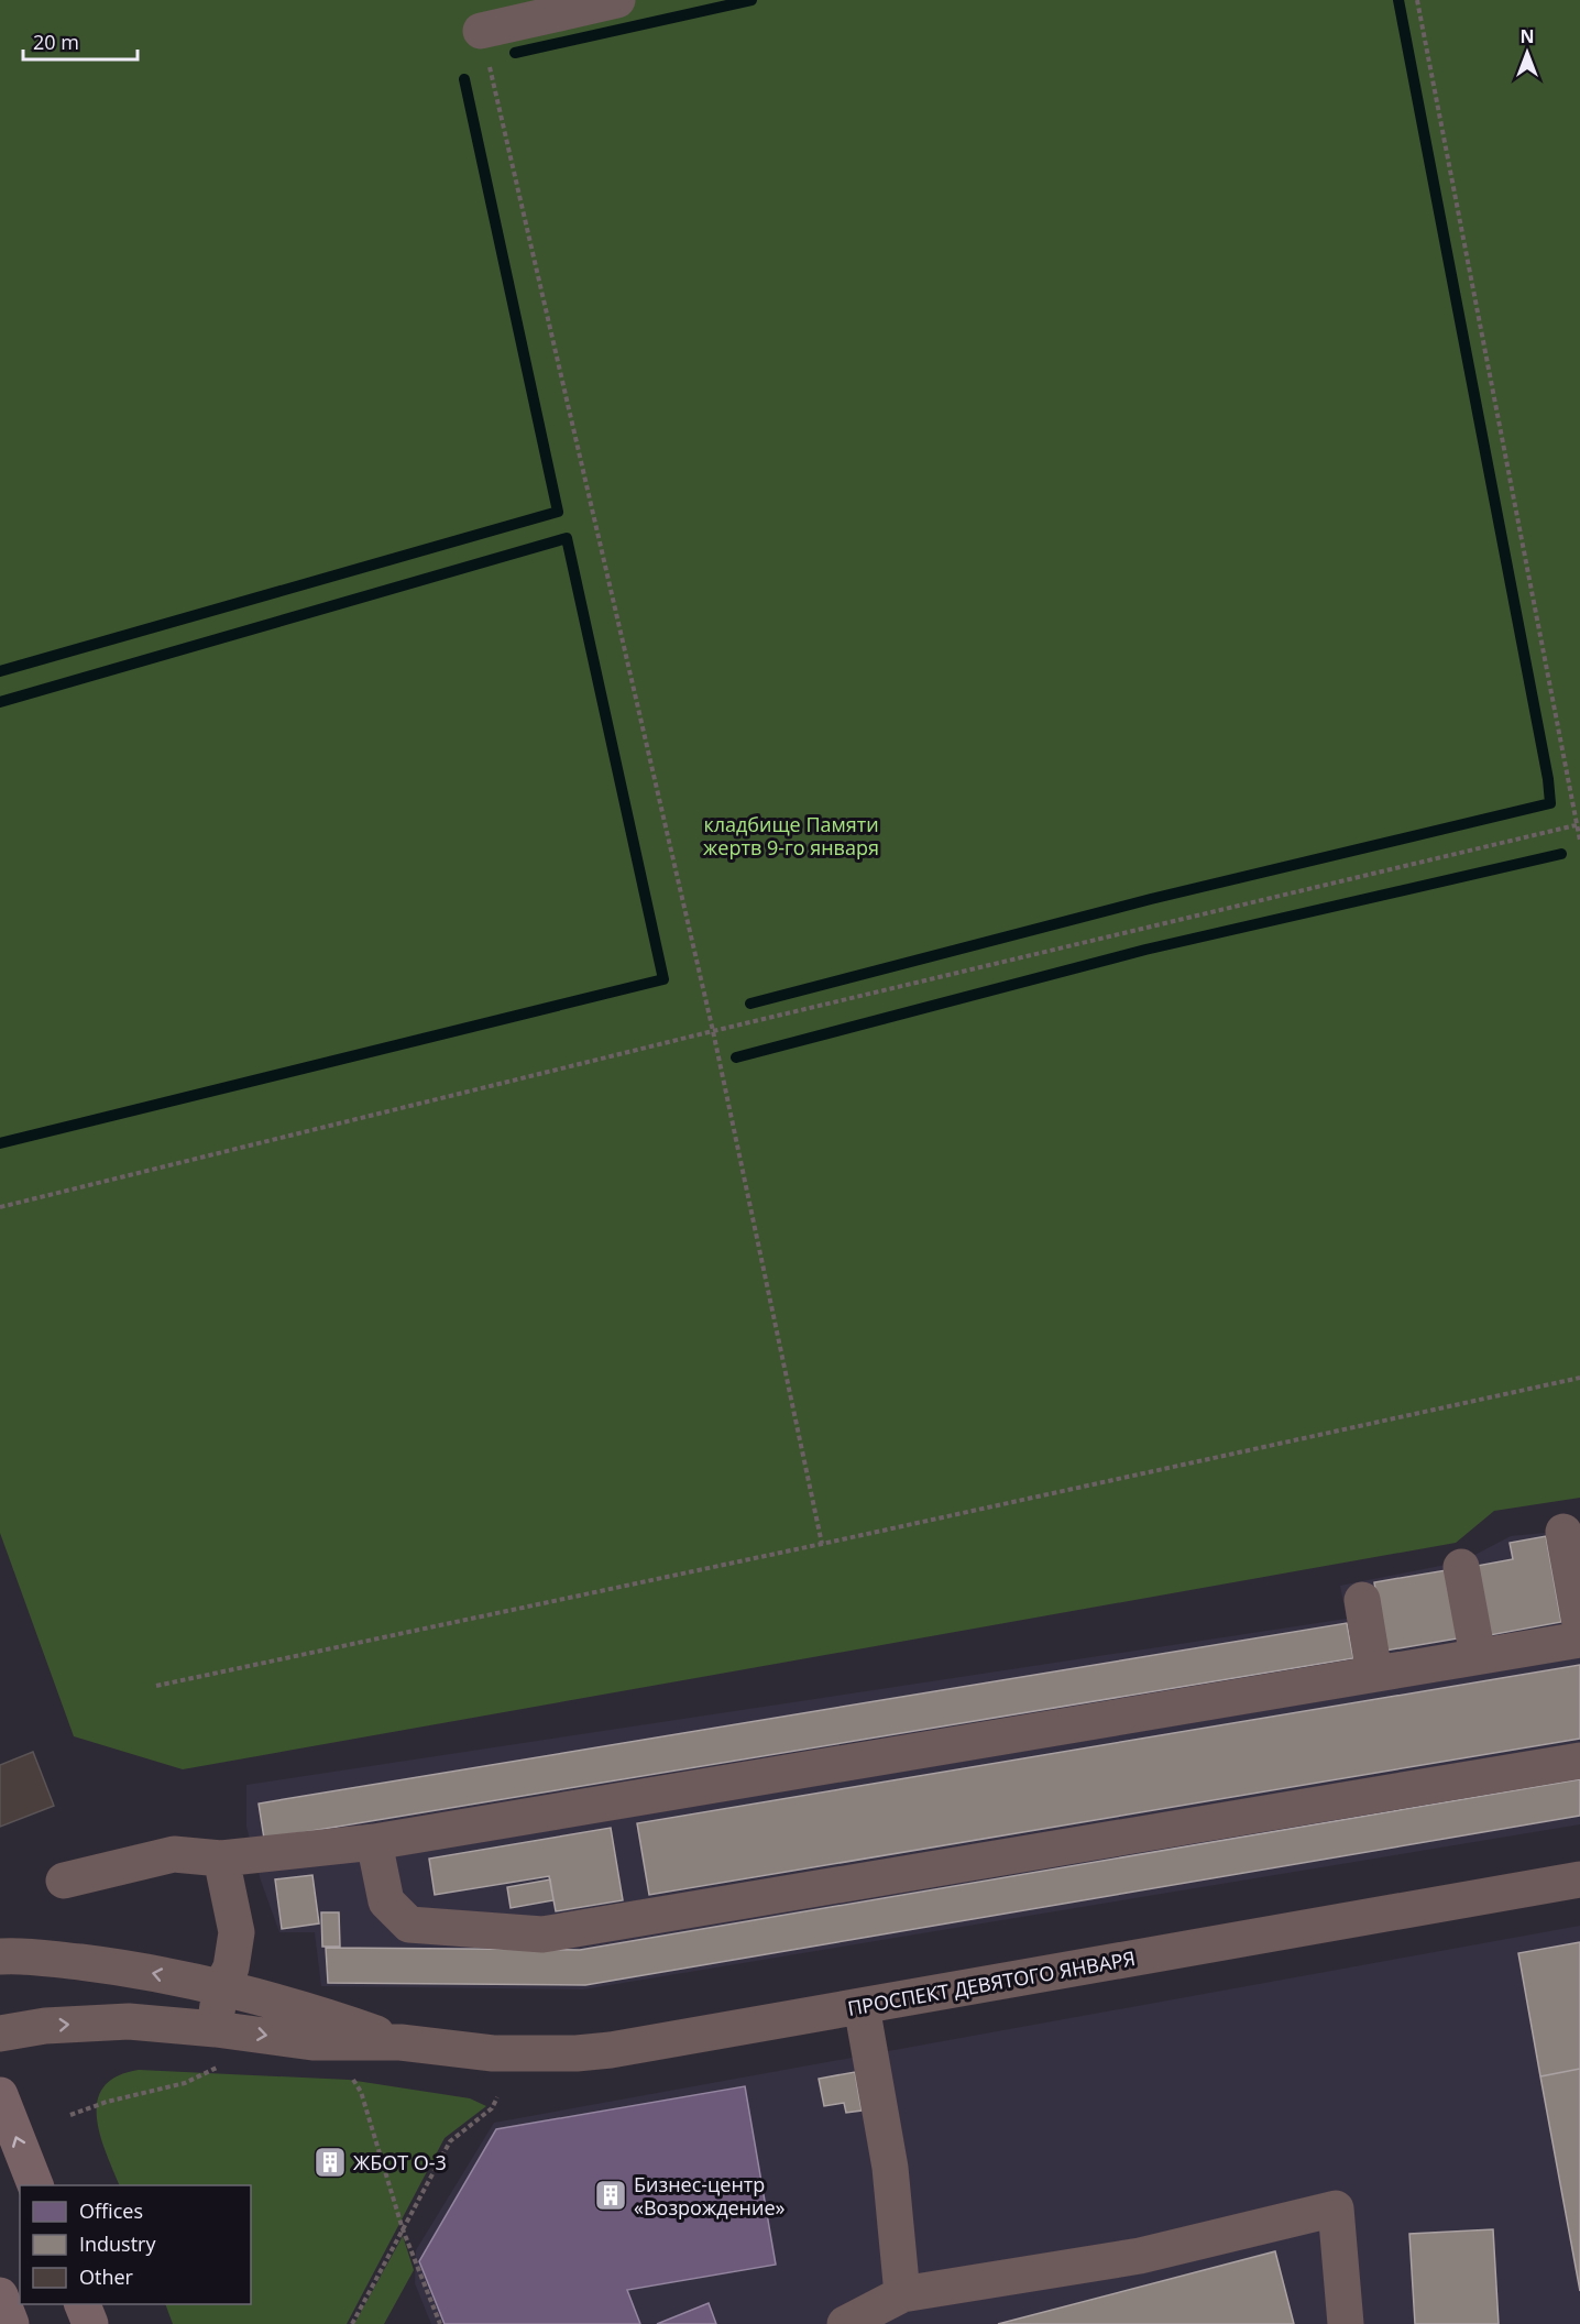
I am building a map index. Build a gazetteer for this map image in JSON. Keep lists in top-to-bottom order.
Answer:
{
  "streets": {
    "street": ["ПРОСПЕКТ ДЕВЯТОГО ЯНВАРЯ"]
  },
  "parks": ["кладбище Памяти жертв 9-го января"],
  "places": {
    "building": ["ЖБОТ О-3", "Бизнес-центр «Возрождение»"]
  },
  "legend": ["Offices", "Industry", "Other"],
  "scale_bar": "20 m",
  "north": "top"
}
